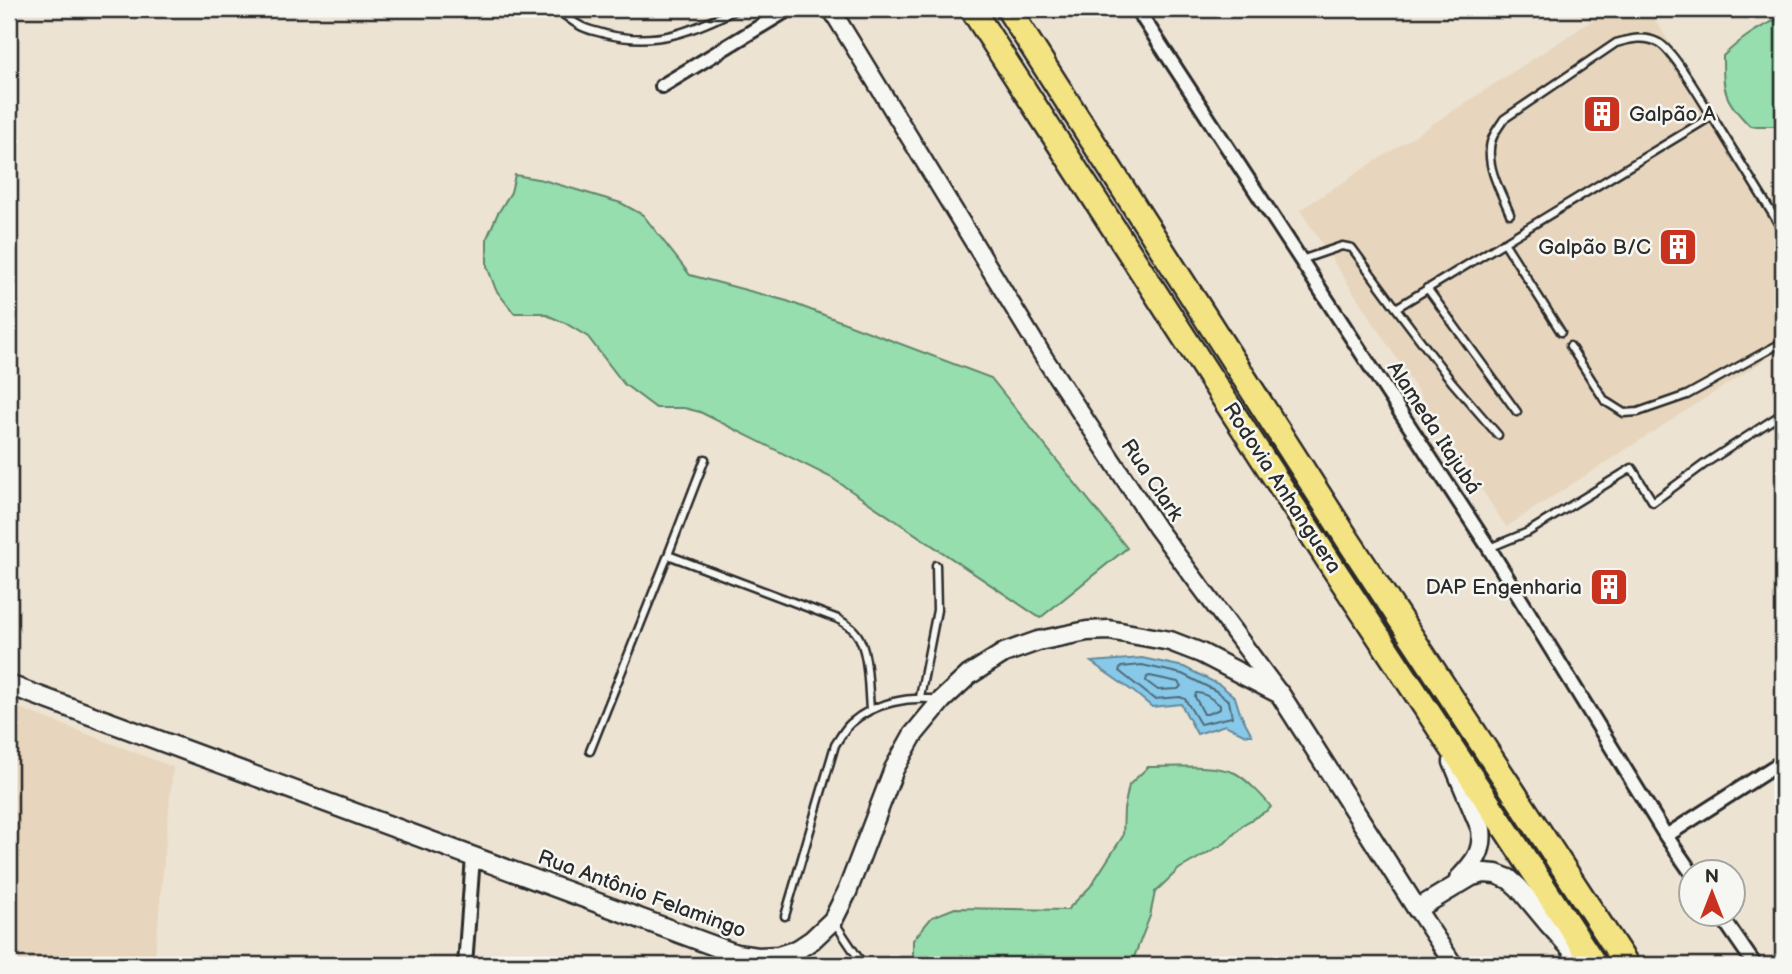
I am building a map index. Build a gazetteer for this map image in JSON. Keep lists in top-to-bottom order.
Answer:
{
  "streets": {
    "highway": ["Rodovia Anhanguera"],
    "main road": ["Rua Clark", "Rua Antônio Felamingo"],
    "street": ["Alameda Itajubá"]
  },
  "crossings": [
    ["Rua Clark", "Rua Antônio Felamingo"]
  ],
  "places": {
    "building": ["Galpão A", "Galpão B/C", "DAP Engenharia"]
  },
  "north": "top"
}
